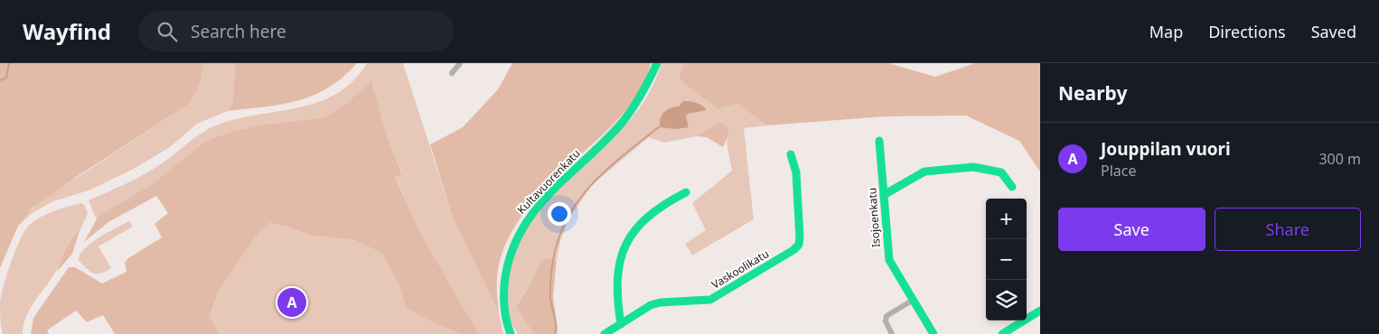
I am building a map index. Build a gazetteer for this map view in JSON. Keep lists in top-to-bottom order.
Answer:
{
  "streets": {
    "street": ["Kultavuorenkatu", "Isojoenkatu", "Vaskoolikatu"]
  },
  "page": {
    "header": "Wayfind",
    "search": "Search here",
    "nav": ["Map", "Directions", "Saved"],
    "heading": "Nearby",
    "list": [
      {
        "mark": "A",
        "name": "Jouppilan vuori",
        "note": "Place",
        "value": "300 m"
      }
    ],
    "buttons": ["Save", "Share"],
    "map_buttons": ["+", "−"],
    "pins": "A"
  }
}
